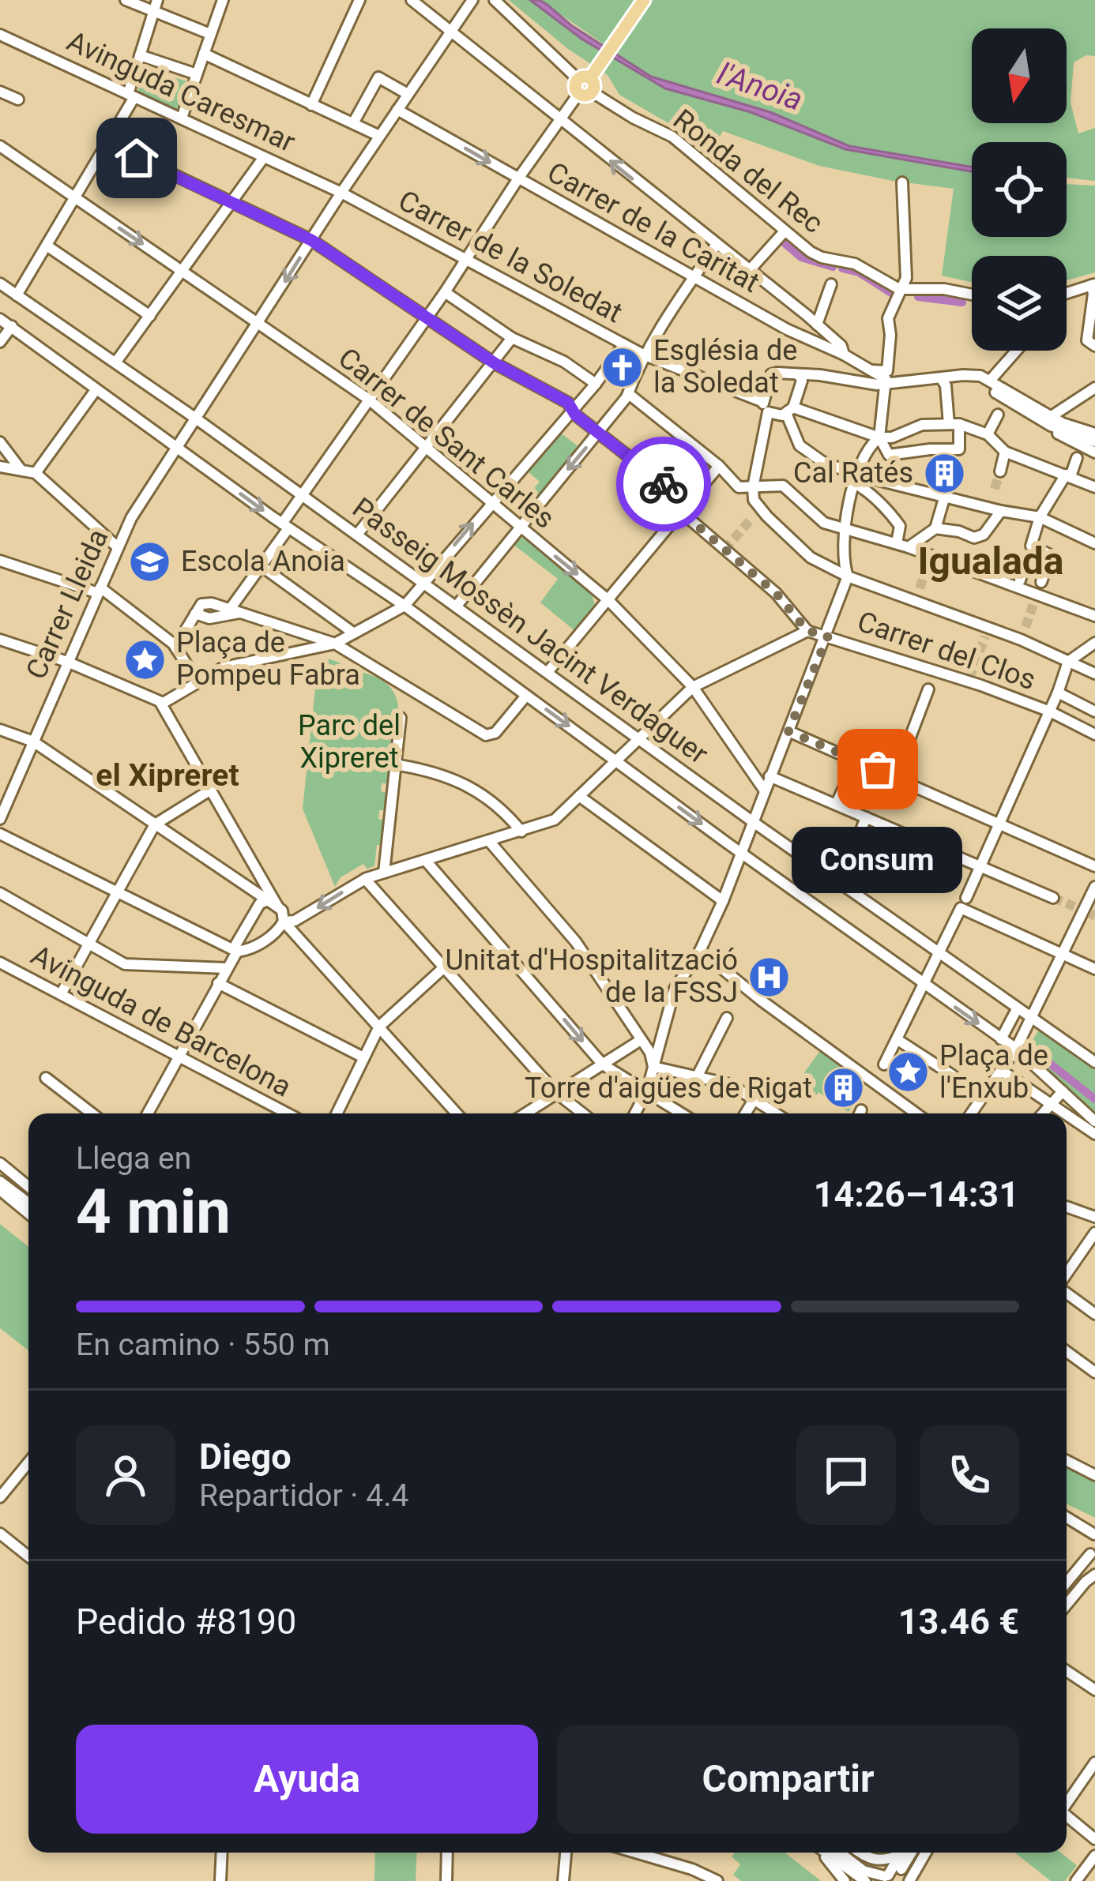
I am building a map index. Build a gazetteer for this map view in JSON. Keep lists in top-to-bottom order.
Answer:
{
  "streets": {
    "street": [
      "Avinguda Caresmar",
      "Ronda del Rec",
      "Carrer de la Caritat",
      "Carrer de la Soledat",
      "Carrer de Sant Carles",
      "Carrer Lleida",
      "Passeig Mossèn Jacint Verdaguer",
      "Carrer del Clos",
      "Avinguda de Barcelona"
    ]
  },
  "crossings": [
    ["Avinguda Caresmar", "Carrer de la Soledat"],
    ["Avinguda Caresmar", "Carrer Lleida"],
    ["Carrer de la Caritat", "Carrer Lleida"],
    ["Carrer de la Soledat", "Carrer Lleida"],
    ["Carrer de Sant Carles", "Carrer Lleida"],
    ["Carrer Lleida", "Passeig Mossèn Jacint Verdaguer"]
  ],
  "districts": ["Igualada", "el Xipreret"],
  "water": ["l'Anoia"],
  "parks": ["Parc del Xipreret"],
  "places": {
    "church": ["Església de la Soledat"],
    "building": ["Cal Ratés", "Torre d'aigües de Rigat"],
    "school or university": ["Escola Anoia"],
    "place": ["Plaça de Pompeu Fabra", "Plaça de l'Enxub"],
    "other": ["Consum"],
    "hospital": ["Unitat d'Hospitalització de la FSSJ"]
  },
  "north": "bottom",
  "page": {
    "bubble": "Consum",
    "heading": ["4 min", "Llega en", "14:26–14:31"],
    "panel": [
      "Diego",
      "Repartidor · 4.4",
      "Pedido #8190",
      "13.46 €"
    ],
    "bar": "En camino · 550 m",
    "buttons": ["Ayuda", "Compartir"]
  }
}
